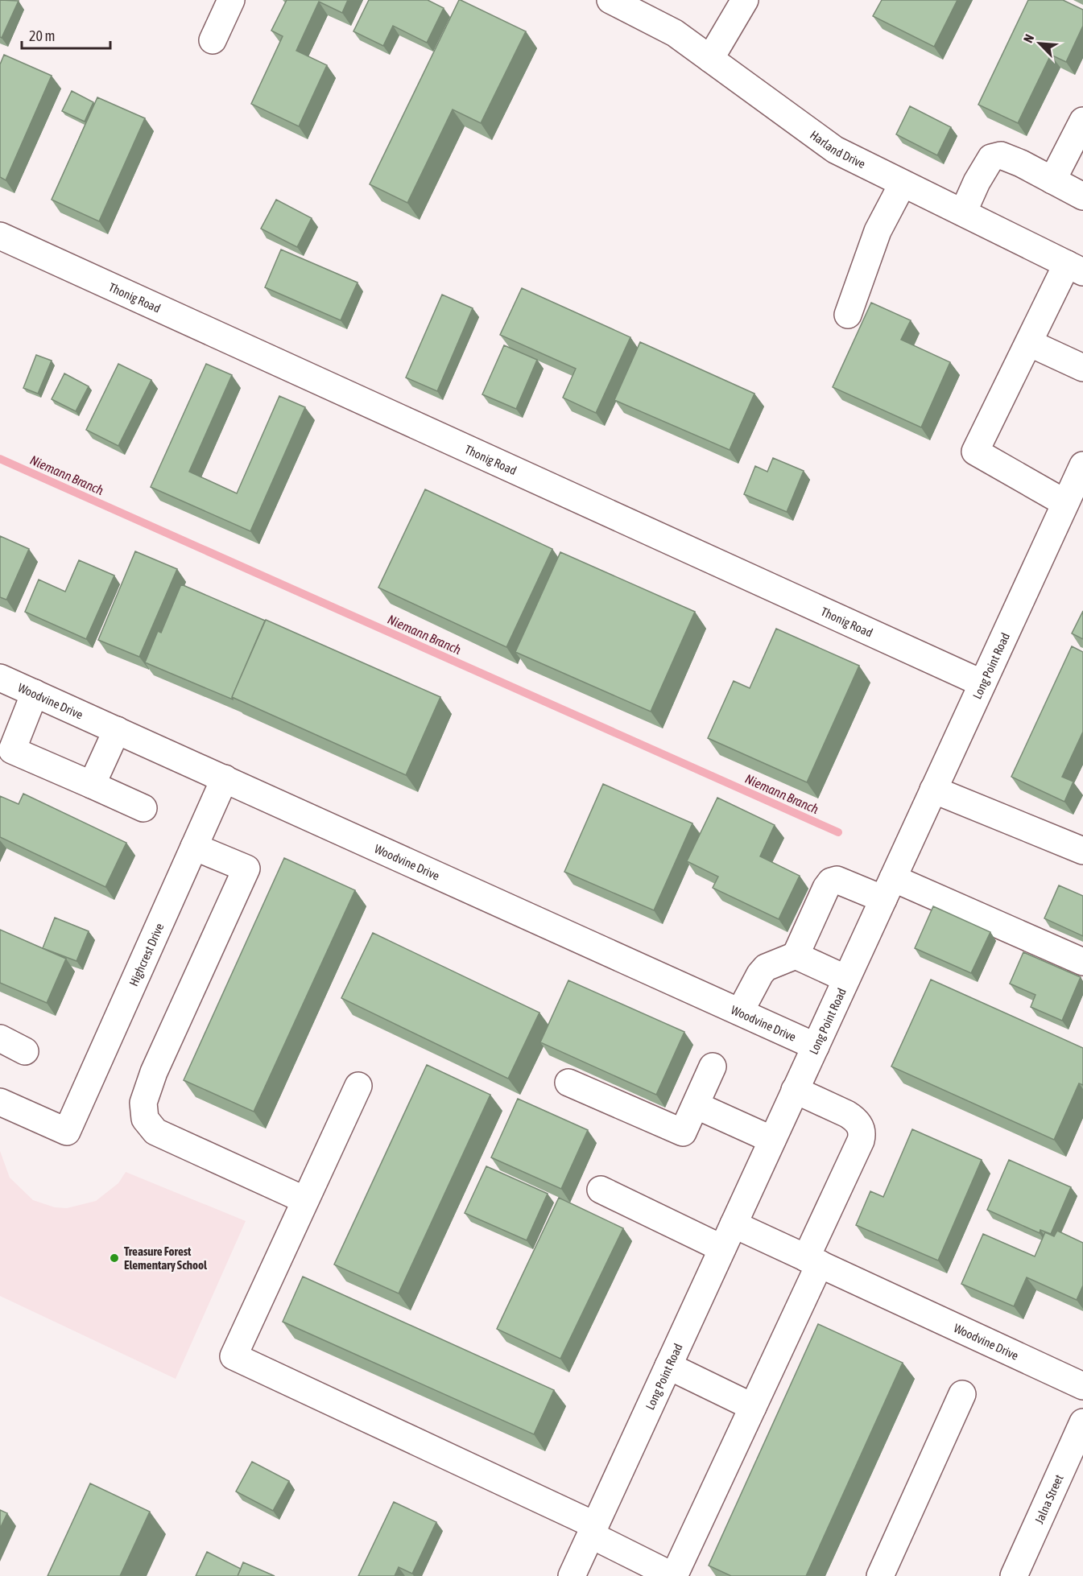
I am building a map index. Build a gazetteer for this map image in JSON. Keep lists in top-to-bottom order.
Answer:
{
  "streets": {
    "street": [
      "Harland Drive",
      "Thonig Road",
      "Long Point Road",
      "Woodvine Drive",
      "Highcrest Drive",
      "Jalna Street"
    ]
  },
  "crossings": [
    ["Thonig Road", "Long Point Road"],
    ["Long Point Road", "Woodvine Drive"],
    ["Woodvine Drive", "Highcrest Drive"]
  ],
  "water": ["Niemann Branch"],
  "places": ["Treasure Forest Elementary School"],
  "scale_bar": "20 m",
  "north": "top left"
}
